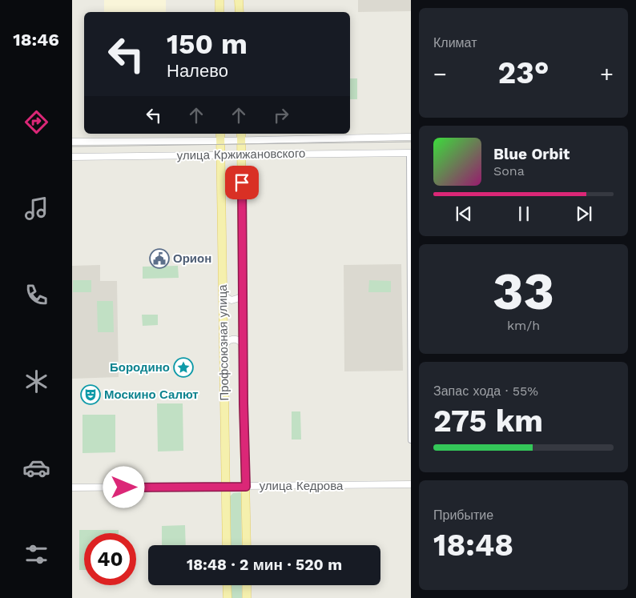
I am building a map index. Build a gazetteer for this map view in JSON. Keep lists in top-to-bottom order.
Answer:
{
  "streets": {
    "main road": ["Профсоюзная улица"],
    "street": ["улица Кржижановского", "улица Кедрова"]
  },
  "crossings": [
    ["улица Кржижановского", "Профсоюзная улица"],
    ["Профсоюзная улица", "улица Кедрова"]
  ],
  "places": {
    "public building": ["Орион"],
    "place": ["Бородино"],
    "theatre": ["Москино Салют"]
  },
  "page": {
    "tabs": "18:46",
    "tile": [
      "Климат",
      ["33", "km/h"],
      ["Запас хода · 55%", "275 km"],
      ["Прибытие", "18:48"]
    ],
    "turn": ["150 m", "Налево"],
    "heat": ["−", "23°", "+"],
    "song": ["Blue Orbit", "Sona"],
    "limit": "40",
    "trip": "18:48 · 2 мин · 520 m"
  }
}
